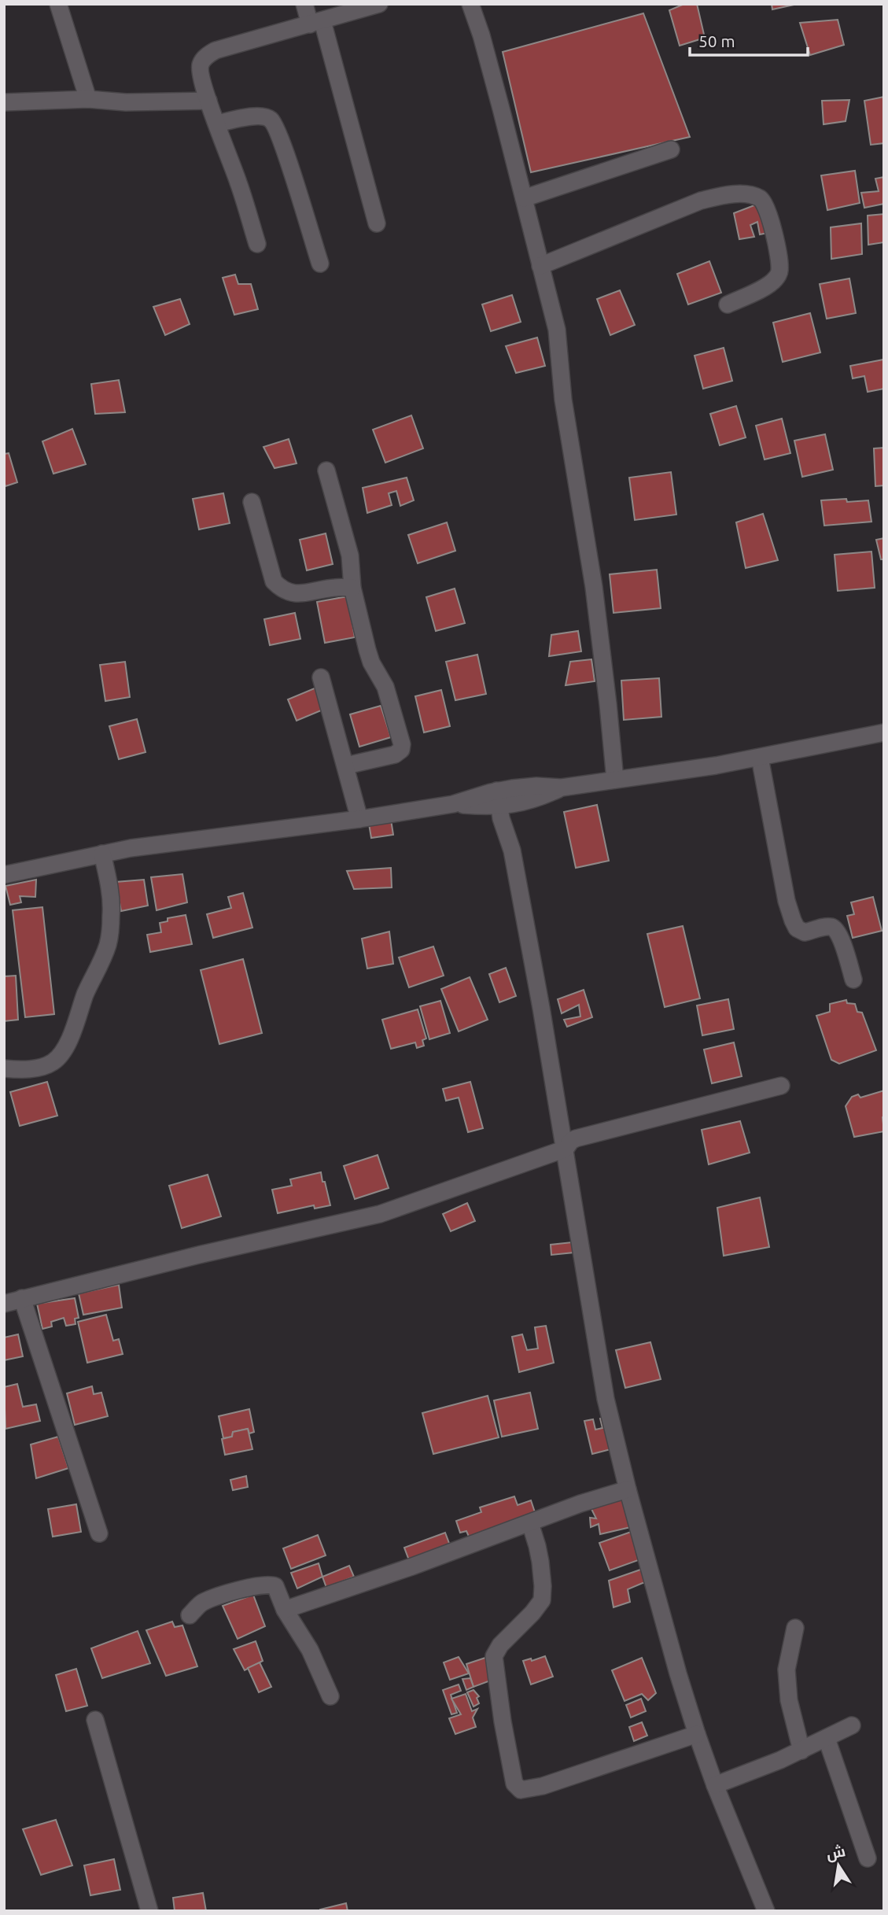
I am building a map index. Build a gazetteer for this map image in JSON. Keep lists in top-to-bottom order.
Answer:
{
  "scale_bar": "50 m",
  "north": "top"
}
